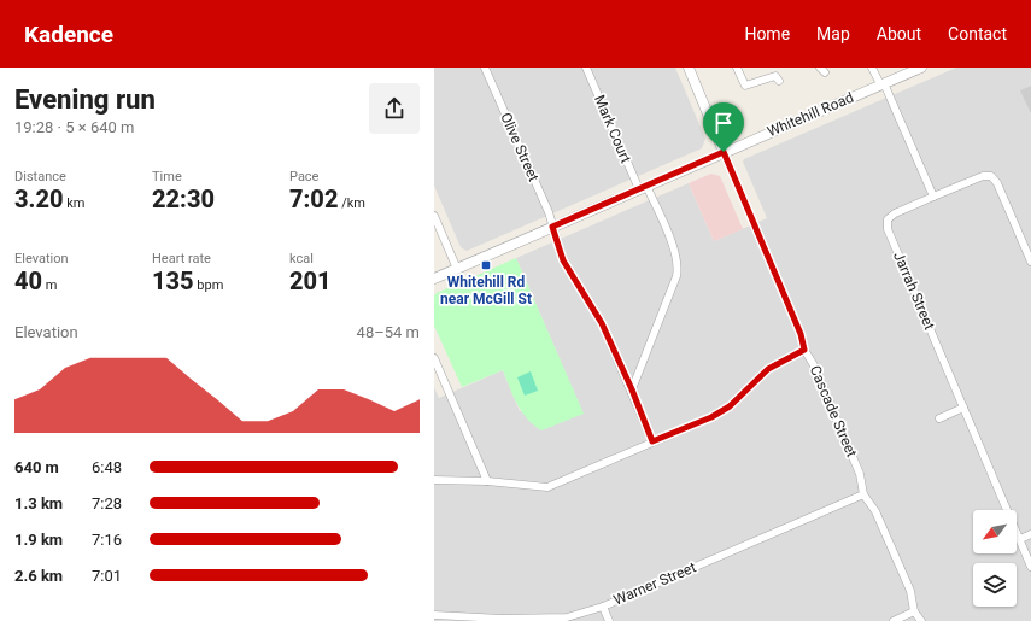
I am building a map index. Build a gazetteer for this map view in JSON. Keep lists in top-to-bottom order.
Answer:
{
  "streets": {
    "street": [
      "Whitehill Road",
      "Mark Court",
      "Olive Street",
      "Jarrah Street",
      "Cascade Street",
      "Warner Street"
    ]
  },
  "crossings": [
    ["Whitehill Road", "Mark Court"],
    ["Whitehill Road", "Olive Street"],
    ["Whitehill Road", "Cascade Street"],
    ["Mark Court", "Olive Street"],
    ["Cascade Street", "Warner Street"]
  ],
  "places": {
    "transit": ["Whitehill Rd near McGill St"]
  },
  "north": "bottom left",
  "page": {
    "header": "Kadence",
    "nav": [
      "Home",
      "Map",
      "About",
      "Contact"
    ],
    "heading": ["Evening run", "19:28 · 5 × 640 m"],
    "stats": [
      ["Distance", "3.20 km"],
      ["Time", "22:30"],
      ["Pace", "7:02 /km"],
      ["Elevation", "40 m"],
      ["Heart rate", "135 bpm"],
      ["kcal", "201"]
    ],
    "chart": ["Elevation", "48–54 m"],
    "list": [
      {
        "name": "640 m",
        "note": "6:48"
      },
      {
        "name": "1.3 km",
        "note": "7:28"
      },
      {
        "name": "1.9 km",
        "note": "7:16"
      },
      {
        "name": "2.6 km",
        "note": "7:01"
      }
    ]
  }
}
